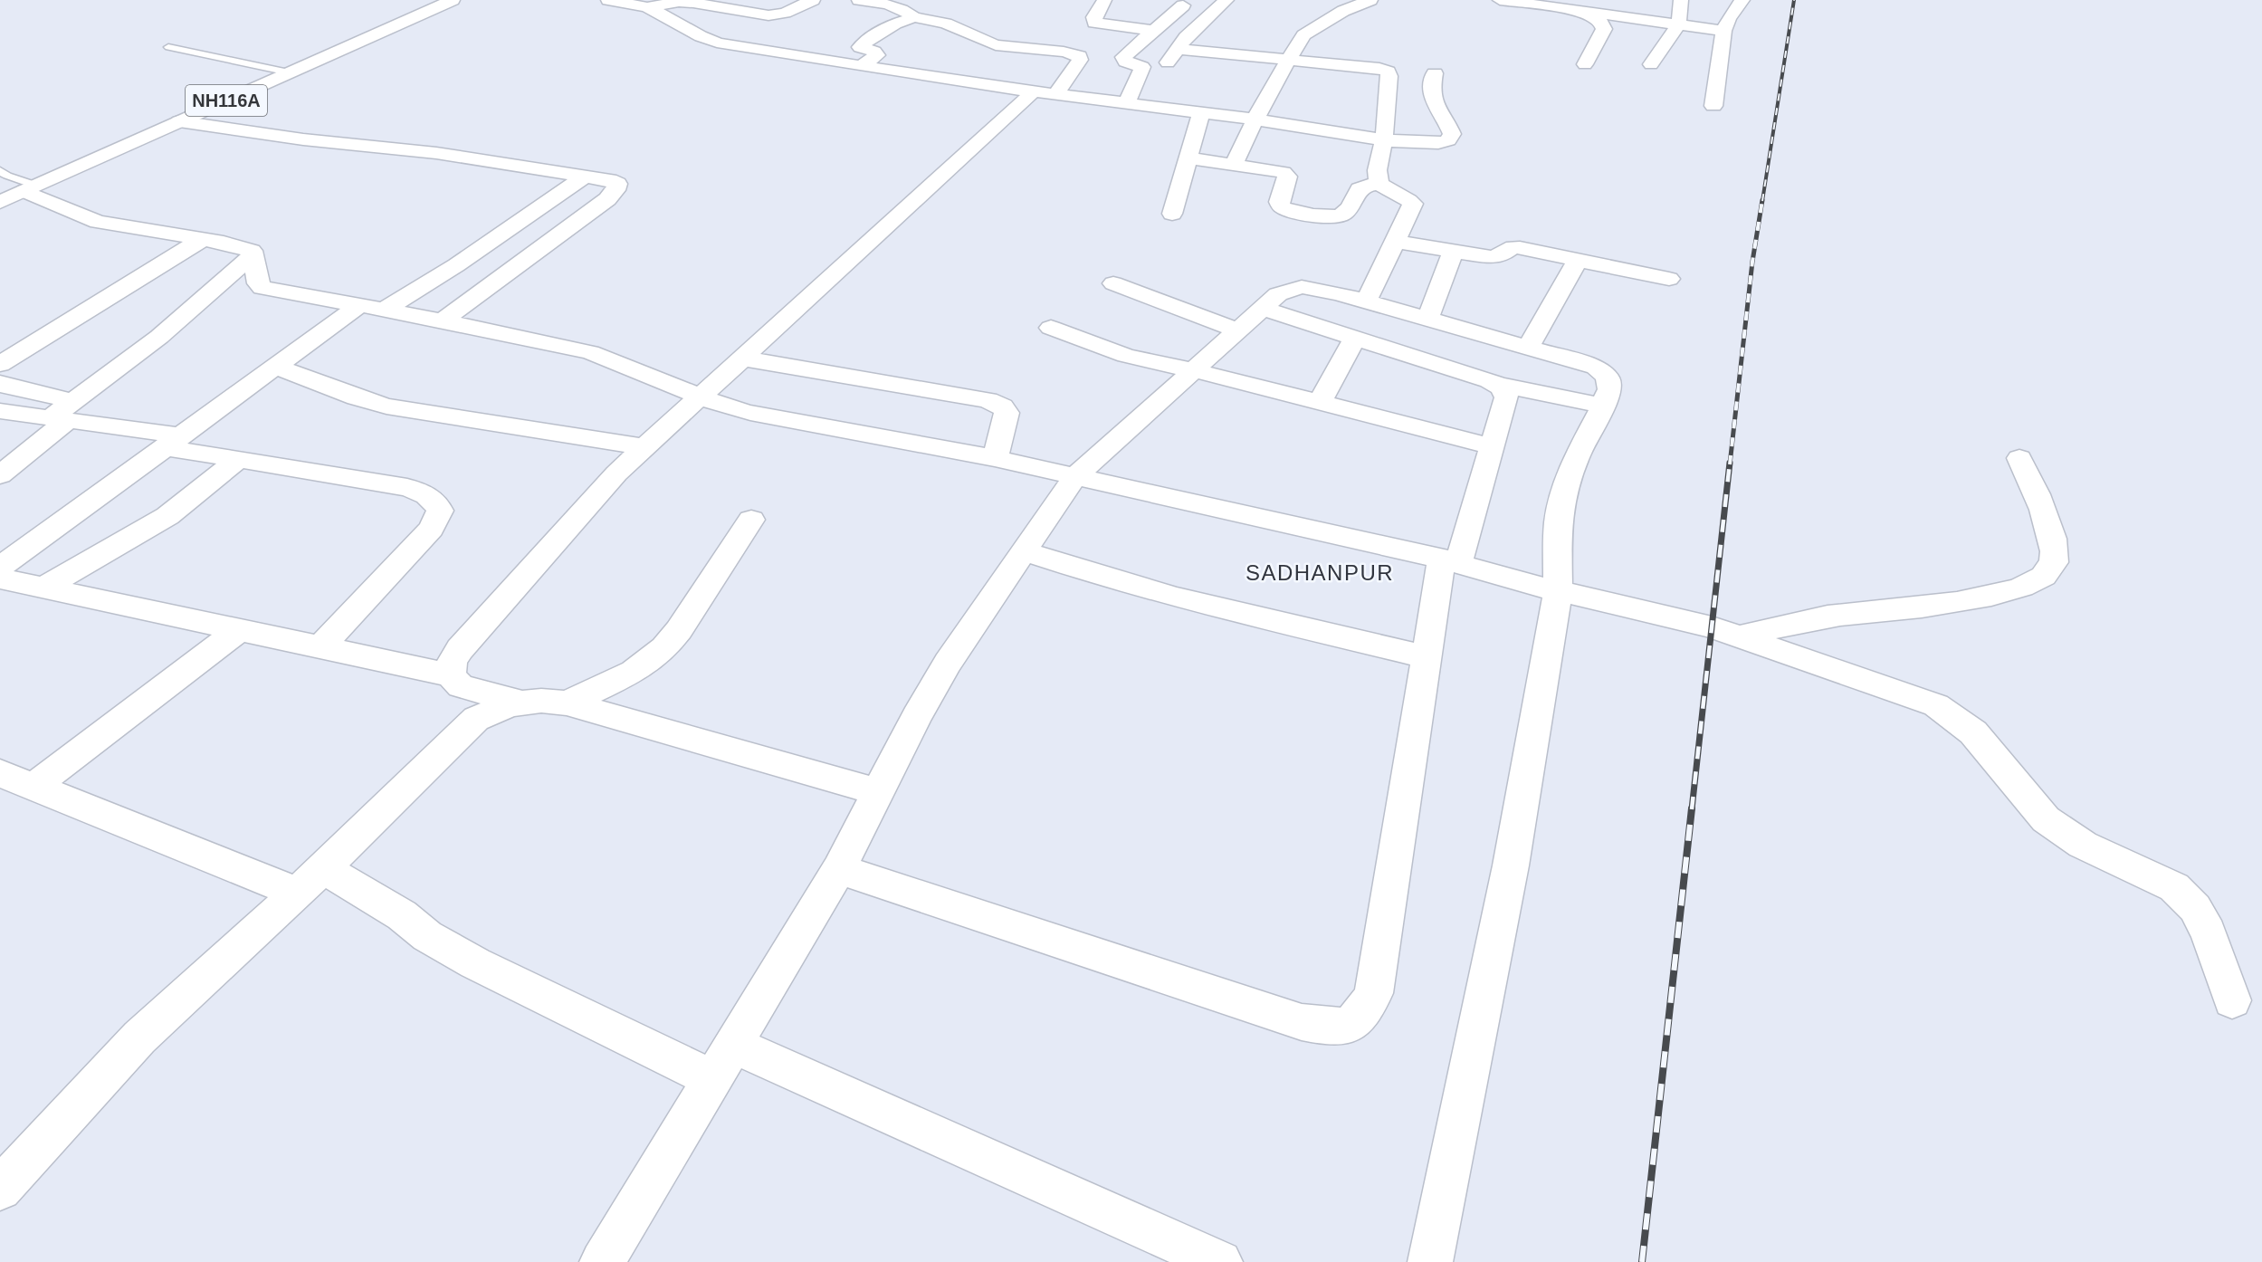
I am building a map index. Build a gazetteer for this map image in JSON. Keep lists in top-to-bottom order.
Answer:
{
  "streets": {
    "main road": ["NH116A"]
  },
  "districts": ["SADHANPUR"]
}
